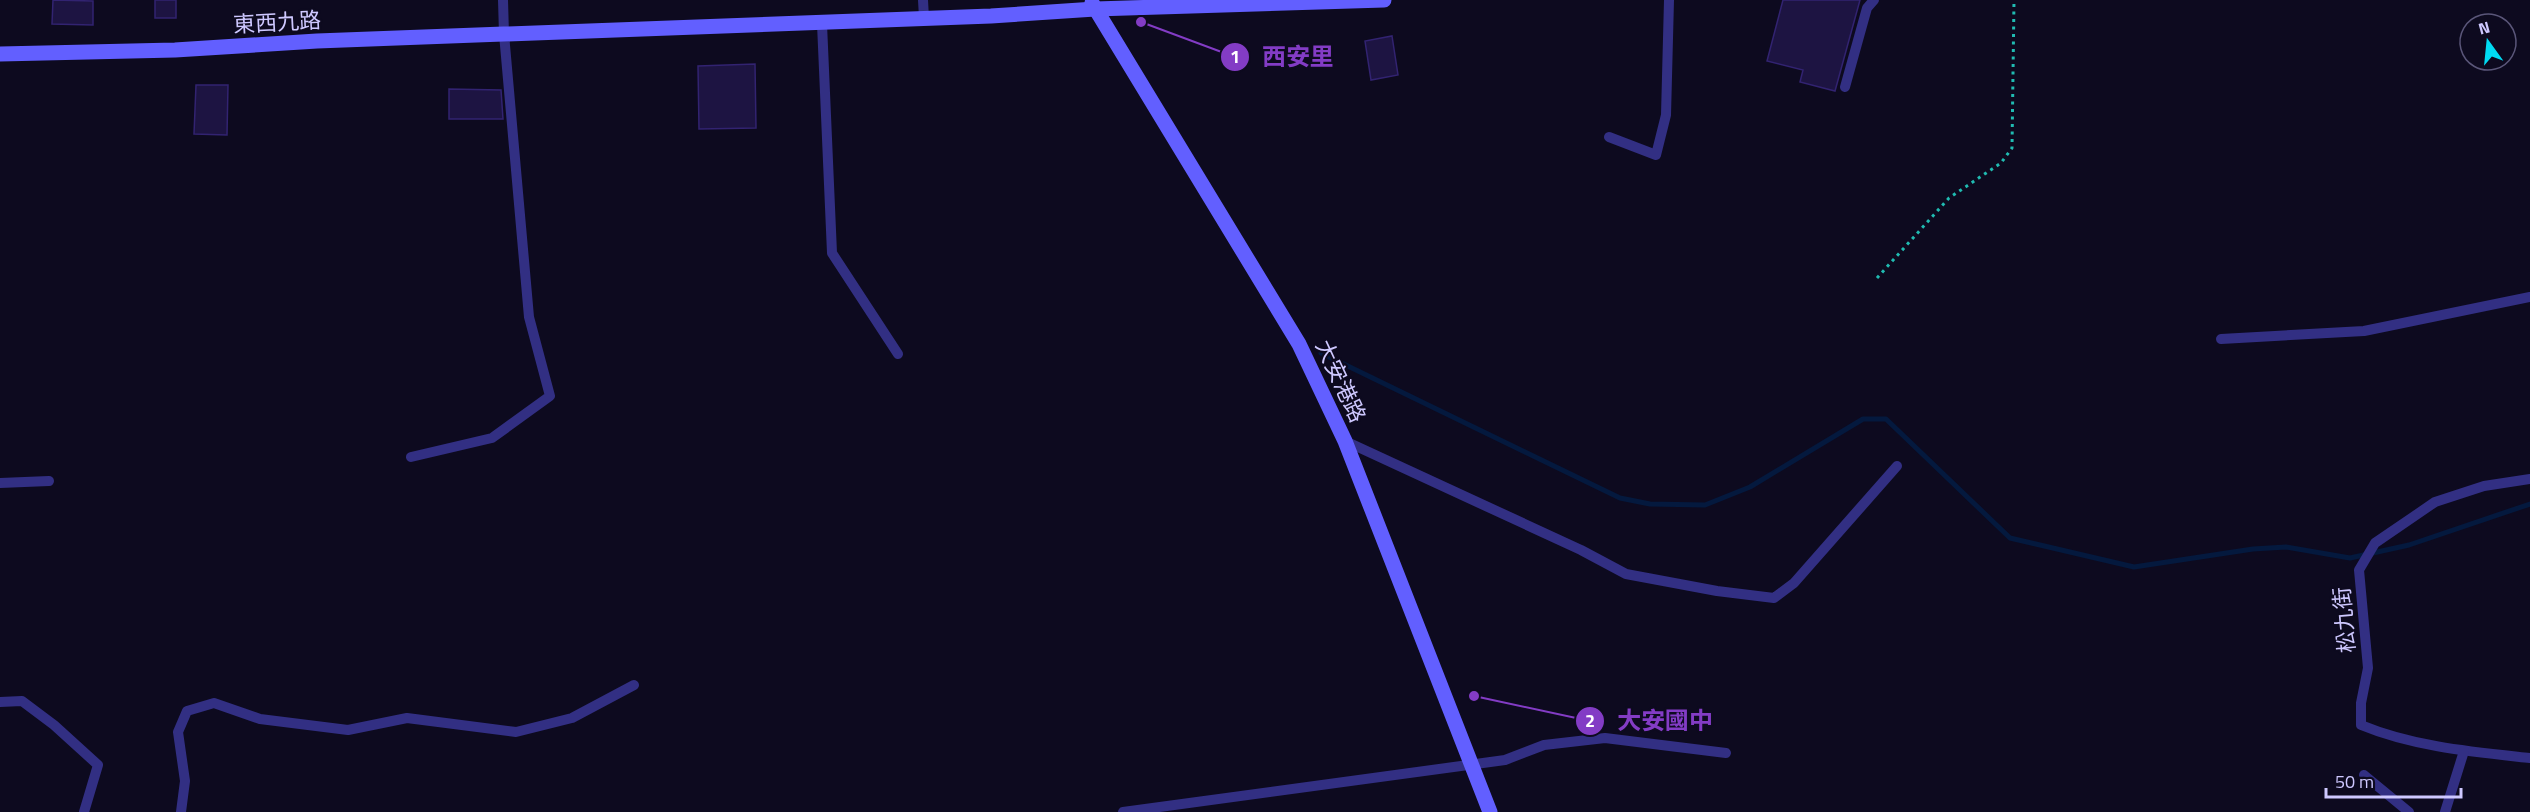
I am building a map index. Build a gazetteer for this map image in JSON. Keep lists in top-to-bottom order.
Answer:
{
  "streets": {
    "street": ["東西九路", "大安港路"],
    "lane": ["松九街"]
  },
  "crossings": [
    ["東西九路", "大安港路"]
  ],
  "places": ["西安里", "大安國中"],
  "scale_bar": "50 m",
  "north": "top"
}
